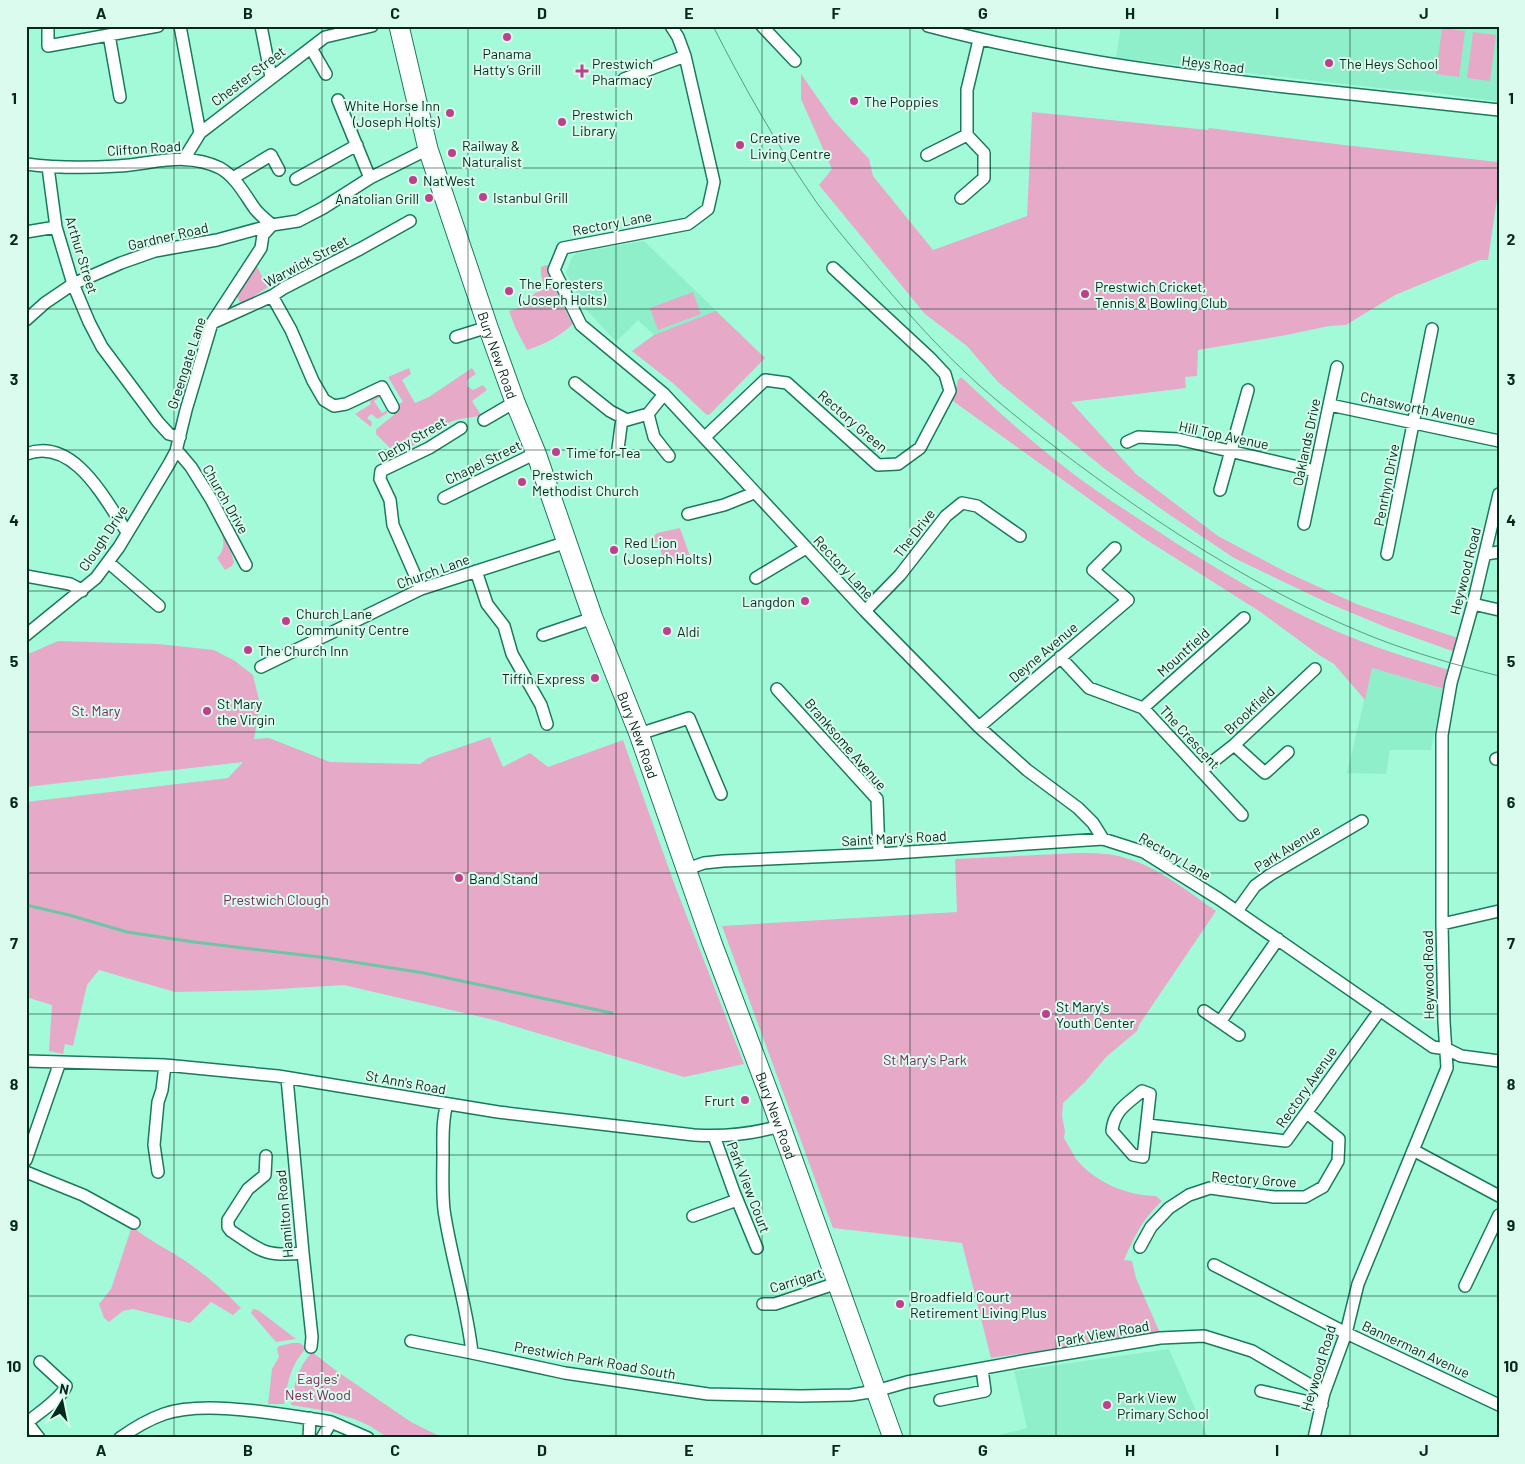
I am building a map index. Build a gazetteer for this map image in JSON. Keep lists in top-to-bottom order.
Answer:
{
  "streets": {
    "highway": ["Bury New Road"],
    "street": [
      "Heys Road",
      "Chester Street",
      "Clifton Road",
      "Rectory Lane",
      "Gardner Road",
      "Arthur Street",
      "Warwick Street",
      "Greengate Lane",
      "Chatsworth Avenue",
      "Rectory Green",
      "Hill Top Avenue",
      "Derby Street",
      "Oaklands Drive",
      "Chapel Street",
      "Penrhyn Drive",
      "Church Drive",
      "The Drive",
      "Clough Drive",
      "Church Lane",
      "Heywood Road",
      "Deyne Avenue",
      "Mountfield",
      "Brookfield",
      "The Crescent",
      "Branksome Avenue",
      "Saint Mary's Road",
      "Park Avenue",
      "St Ann's Road",
      "Rectory Avenue",
      "Rectory Grove",
      "Park View Court",
      "Hamilton Road",
      "Carrigart",
      "Park View Road",
      "Bannerman Avenue",
      "Prestwich Park Road South"
    ]
  },
  "crossings": [
    ["Chester Street", "Clifton Road"],
    ["Clifton Road", "Gardner Road"],
    ["Clifton Road", "Arthur Street"],
    ["Clifton Road", "Greengate Lane"],
    ["Rectory Lane", "Rectory Green"],
    ["Rectory Lane", "The Drive"],
    ["Rectory Lane", "Heywood Road"],
    ["Rectory Lane", "Deyne Avenue"],
    ["Rectory Lane", "Saint Mary's Road"],
    ["Rectory Lane", "Park Avenue"],
    ["Rectory Lane", "Rectory Avenue"],
    ["Gardner Road", "Arthur Street"],
    ["Gardner Road", "Greengate Lane"],
    ["Arthur Street", "Greengate Lane"],
    ["Arthur Street", "Clough Drive"],
    ["Warwick Street", "Greengate Lane"],
    ["Bury New Road", "Chapel Street"],
    ["Bury New Road", "Church Lane"],
    ["Bury New Road", "Saint Mary's Road"],
    ["Bury New Road", "St Ann's Road"],
    ["Bury New Road", "Carrigart"],
    ["Bury New Road", "Park View Road"],
    ["Bury New Road", "Prestwich Park Road South"],
    ["Greengate Lane", "Clough Drive"],
    ["Chatsworth Avenue", "Oaklands Drive"],
    ["Chatsworth Avenue", "Penrhyn Drive"],
    ["Hill Top Avenue", "Oaklands Drive"],
    ["Derby Street", "Church Lane"],
    ["Church Drive", "Clough Drive"],
    ["Heywood Road", "Park View Road"],
    ["Heywood Road", "Bannerman Avenue"],
    ["Deyne Avenue", "The Crescent"],
    ["Mountfield", "The Crescent"],
    ["Brookfield", "The Crescent"],
    ["Branksome Avenue", "Saint Mary's Road"],
    ["St Ann's Road", "Park View Court"],
    ["St Ann's Road", "Hamilton Road"],
    ["Rectory Avenue", "Rectory Grove"],
    ["Park View Road", "Prestwich Park Road South"]
  ],
  "parks": [
    "St. Mary",
    "Prestwich Clough",
    "St Mary's Park",
    "Eagles' Nest Wood"
  ],
  "places": {
    "other": [
      "Panama Hatty’s Grill",
      "The Heys School",
      "The Poppies",
      "White Horse Inn (Joseph Holts)",
      "Prestwich Library",
      "Creative Living Centre",
      "Railway & Naturalist",
      "NatWest",
      "Istanbul Grill",
      "Anatolian Grill",
      "The Foresters (Joseph Holts)",
      "Prestwich Cricket, Tennis & Bowling Club",
      "Time for Tea",
      "Prestwich Methodist Church",
      "Red Lion (Joseph Holts)",
      "Langdon",
      "Church Lane Community Centre",
      "Aldi",
      "The Church Inn",
      "Tiffin Express",
      "St Mary the Virgin",
      "Band Stand",
      "St Mary's Youth Center",
      "Frurt",
      "Broadfield Court Retirement Living Plus",
      "Park View Primary School"
    ],
    "health": ["Prestwich Pharmacy"]
  },
  "north": "top",
  "grid": {
    "columns": [
      "A",
      "B",
      "C",
      "D",
      "E",
      "F",
      "G",
      "H",
      "I",
      "J"
    ],
    "rows": [
      "1",
      "2",
      "3",
      "4",
      "5",
      "6",
      "7",
      "8",
      "9",
      "10"
    ]
  }
}
